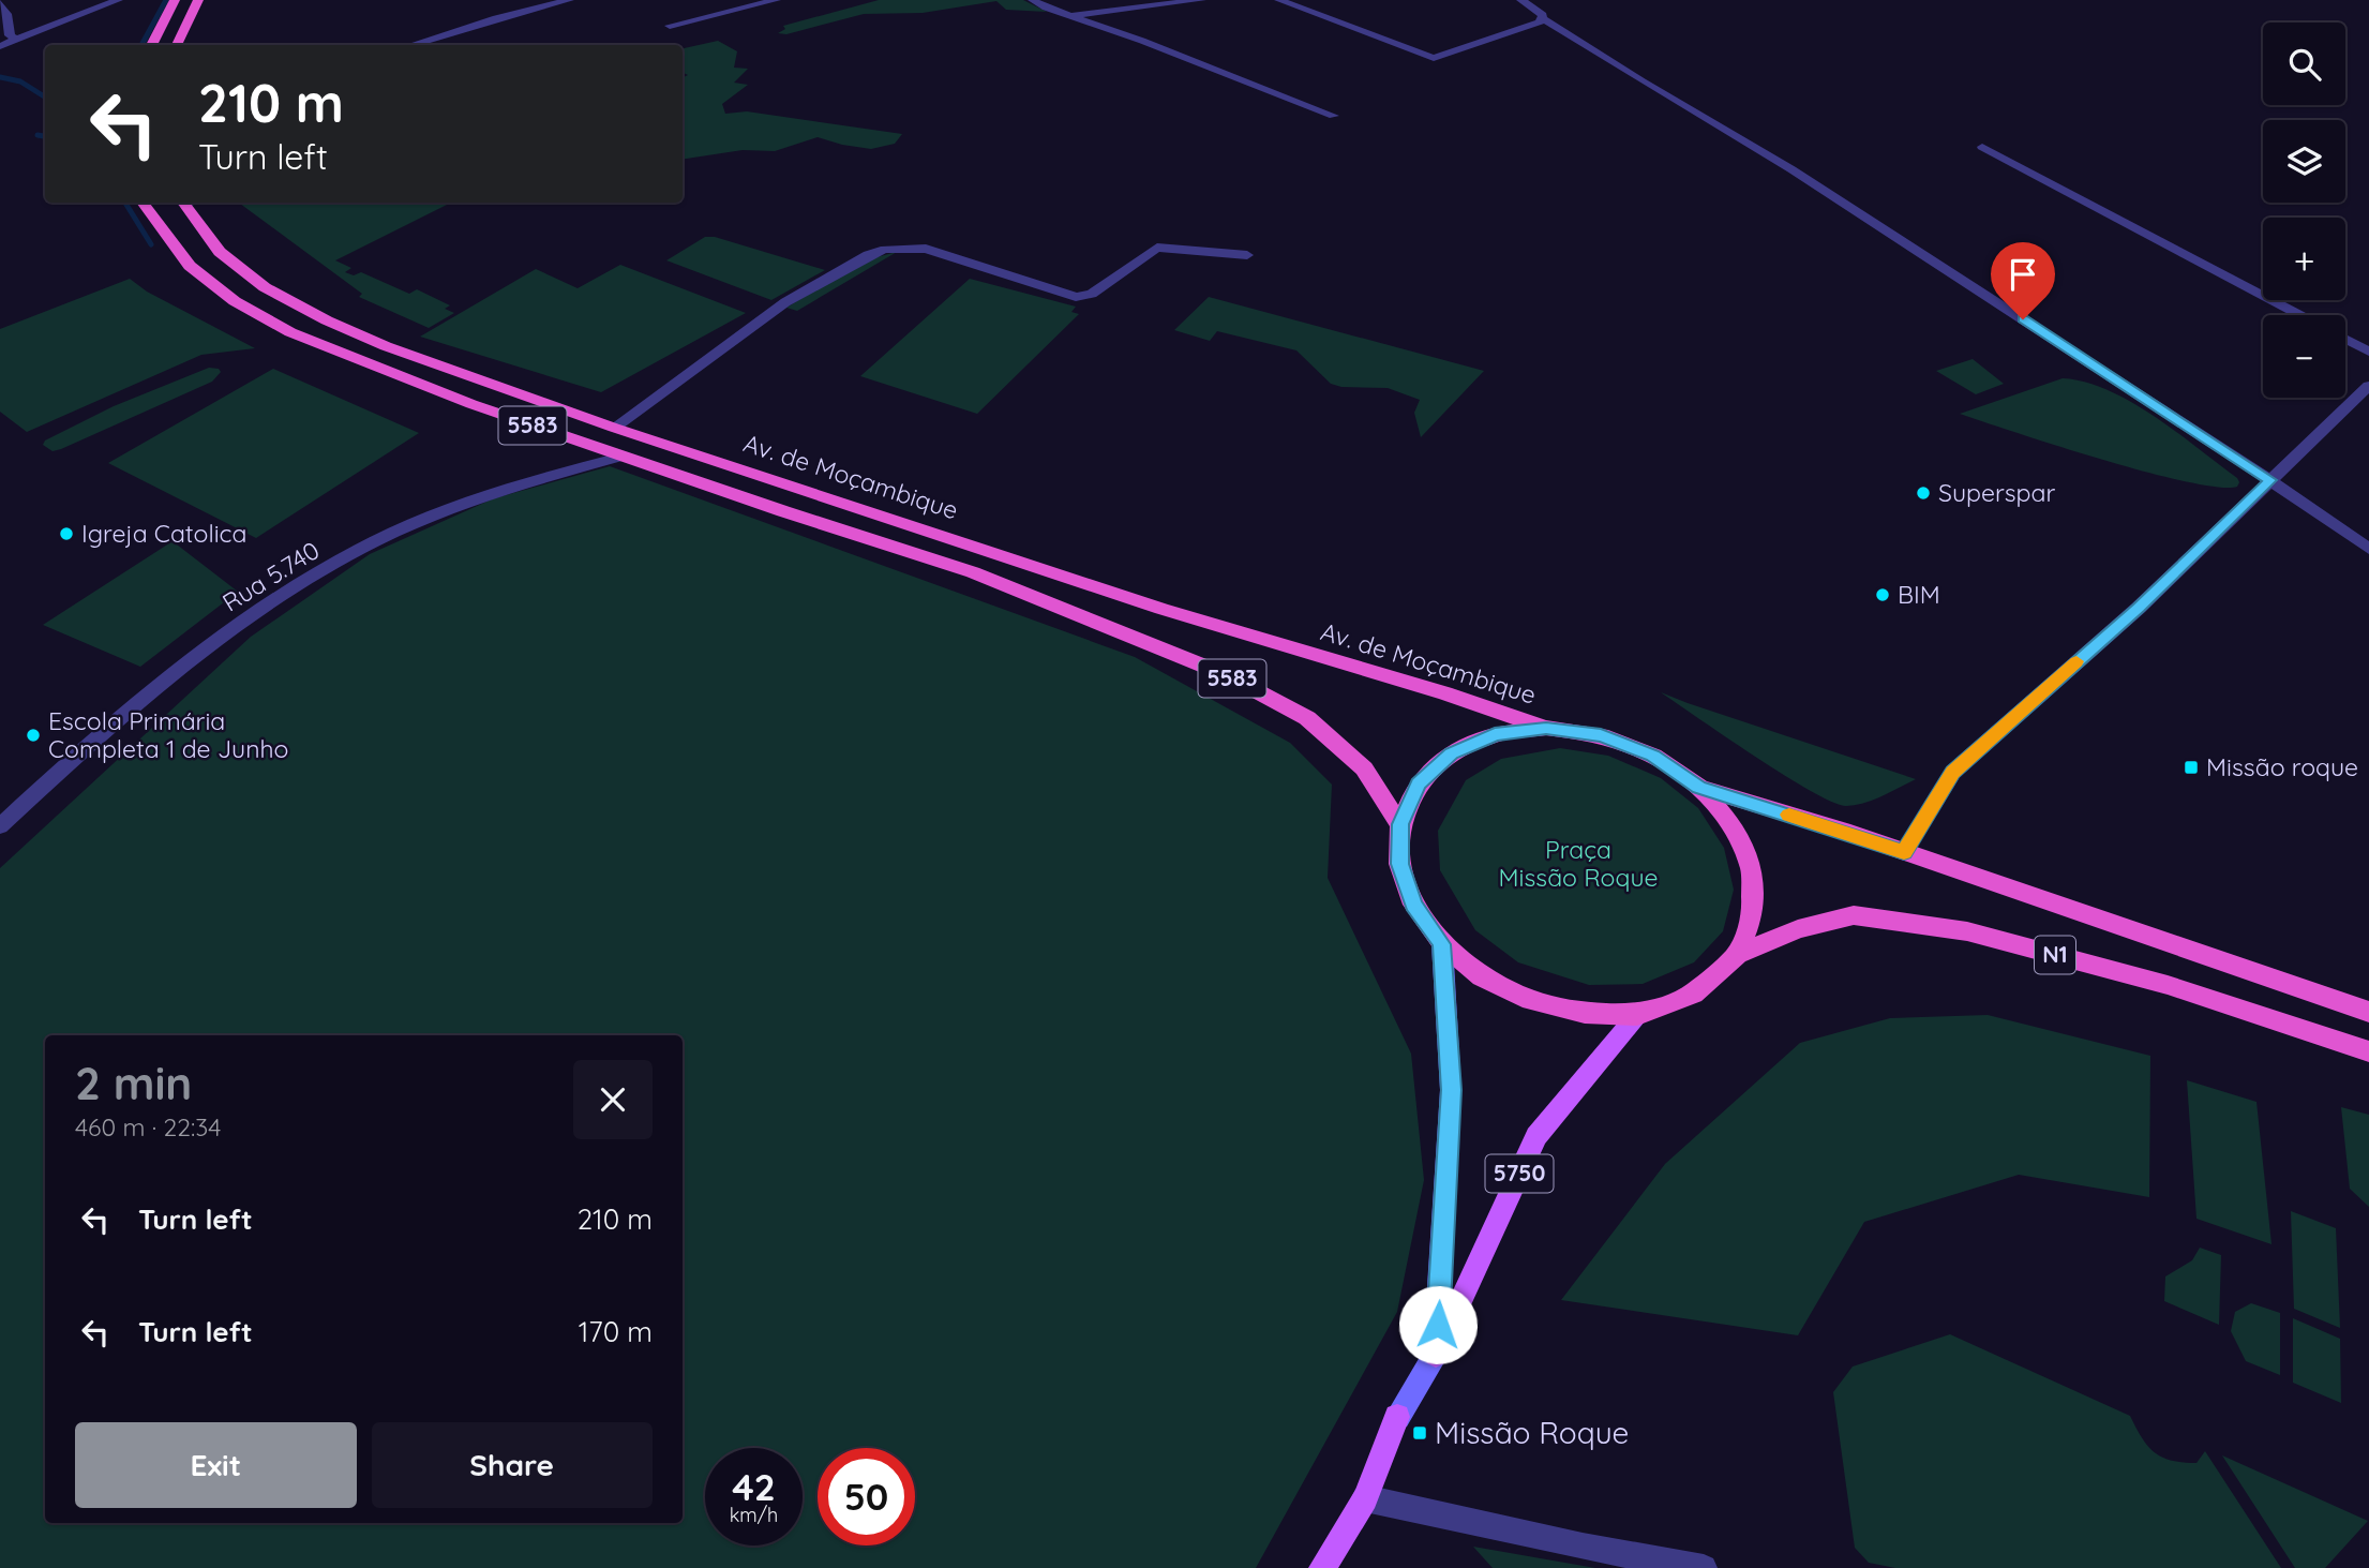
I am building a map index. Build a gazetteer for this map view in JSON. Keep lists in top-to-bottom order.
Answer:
{
  "streets": {
    "highway": ["5583", "Av. de Moçambique", "N1"],
    "main road": ["5750"],
    "street": ["Rua 5.740"]
  },
  "crossings": [
    ["5583", "Rua 5.740"],
    ["5583", "N1"],
    ["Av. de Moçambique", "N1"],
    ["N1", "5750"]
  ],
  "parks": ["Praça Missão Roque"],
  "places": {
    "other": [
      "Superspar",
      "Igreja Catolica",
      "BIM",
      "Escola Primária Completa 1 de Junho"
    ],
    "transit": ["Missão roque", "Missão Roque"]
  },
  "page": {
    "map_buttons": ["+", "−"],
    "turn": ["210 m", "Turn left"],
    "heading": ["2 min", "460 m · 22:34"],
    "list": [
      {
        "name": "Turn left",
        "value": "210 m"
      },
      {
        "name": "Turn left",
        "value": "170 m"
      }
    ],
    "buttons": ["Exit", "Share"],
    "speed": "42 km/h",
    "limit": "50"
  }
}
